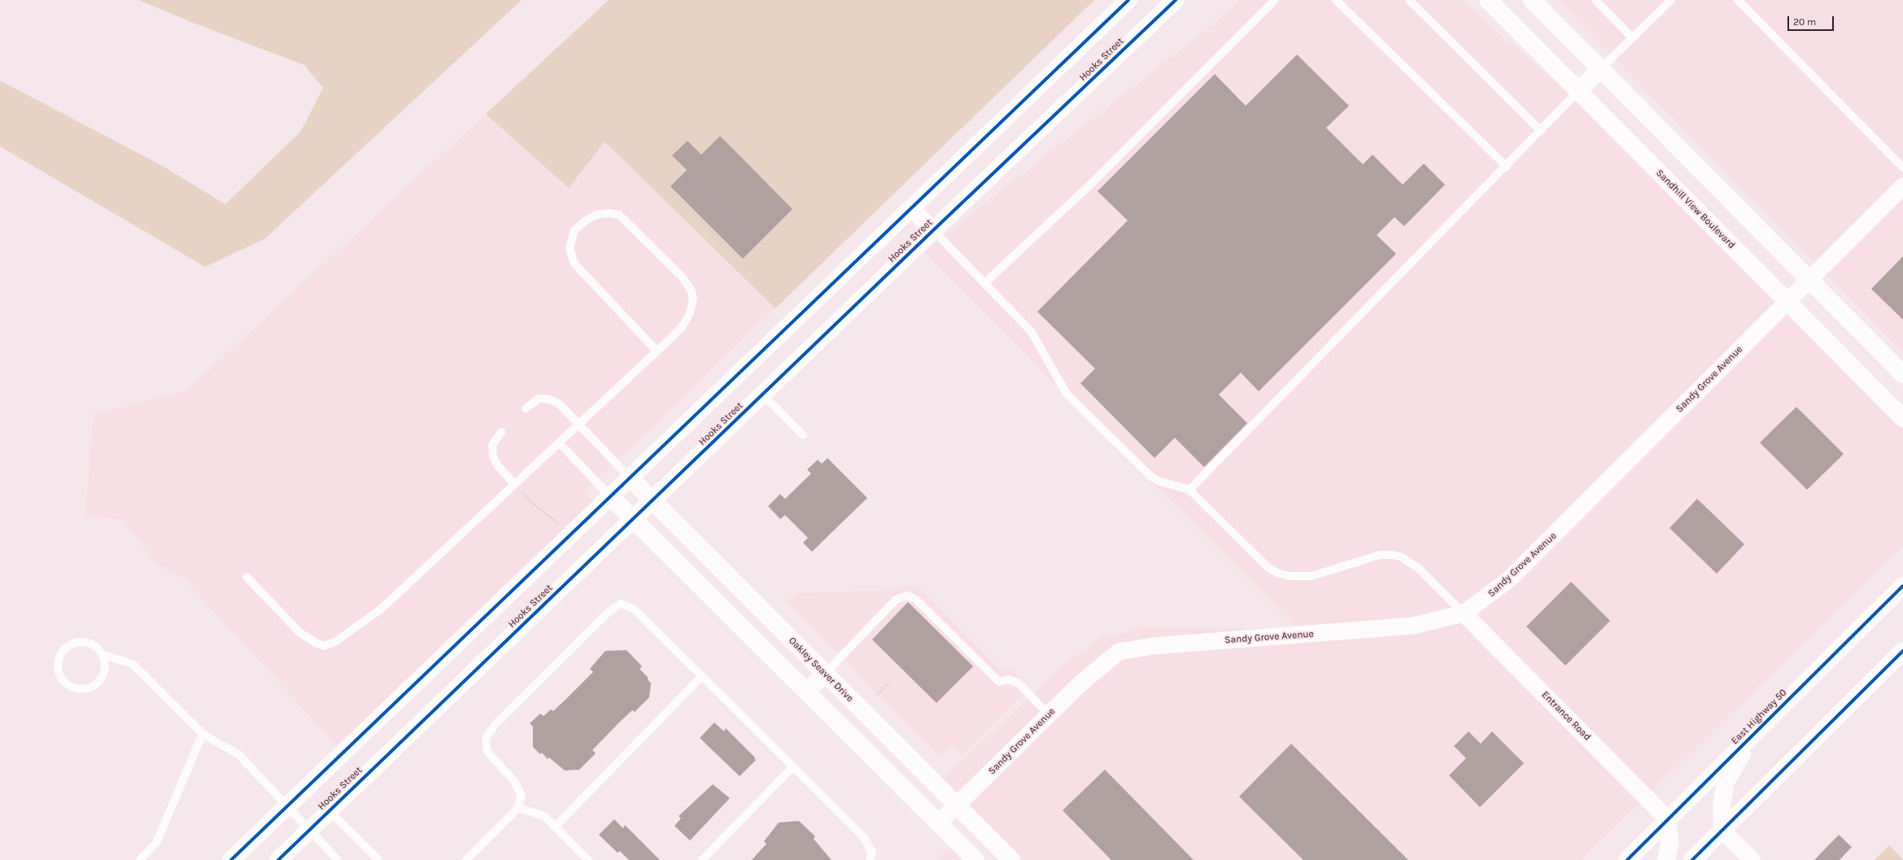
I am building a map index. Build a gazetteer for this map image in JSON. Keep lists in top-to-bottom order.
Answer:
{
  "streets": {
    "main road": [
      "Hooks Street",
      "Sandhill View Boulevard",
      "Oakley Seaver Drive",
      "East Highway 50"
    ],
    "street": ["Sandy Grove Avenue", "Entrance Road"]
  },
  "crossings": [
    ["Hooks Street", "Oakley Seaver Drive"],
    ["Sandhill View Boulevard", "Sandy Grove Avenue"],
    ["Sandy Grove Avenue", "Oakley Seaver Drive"],
    ["Sandy Grove Avenue", "Entrance Road"],
    ["Entrance Road", "East Highway 50"]
  ],
  "scale_bar": "20 m"
}
